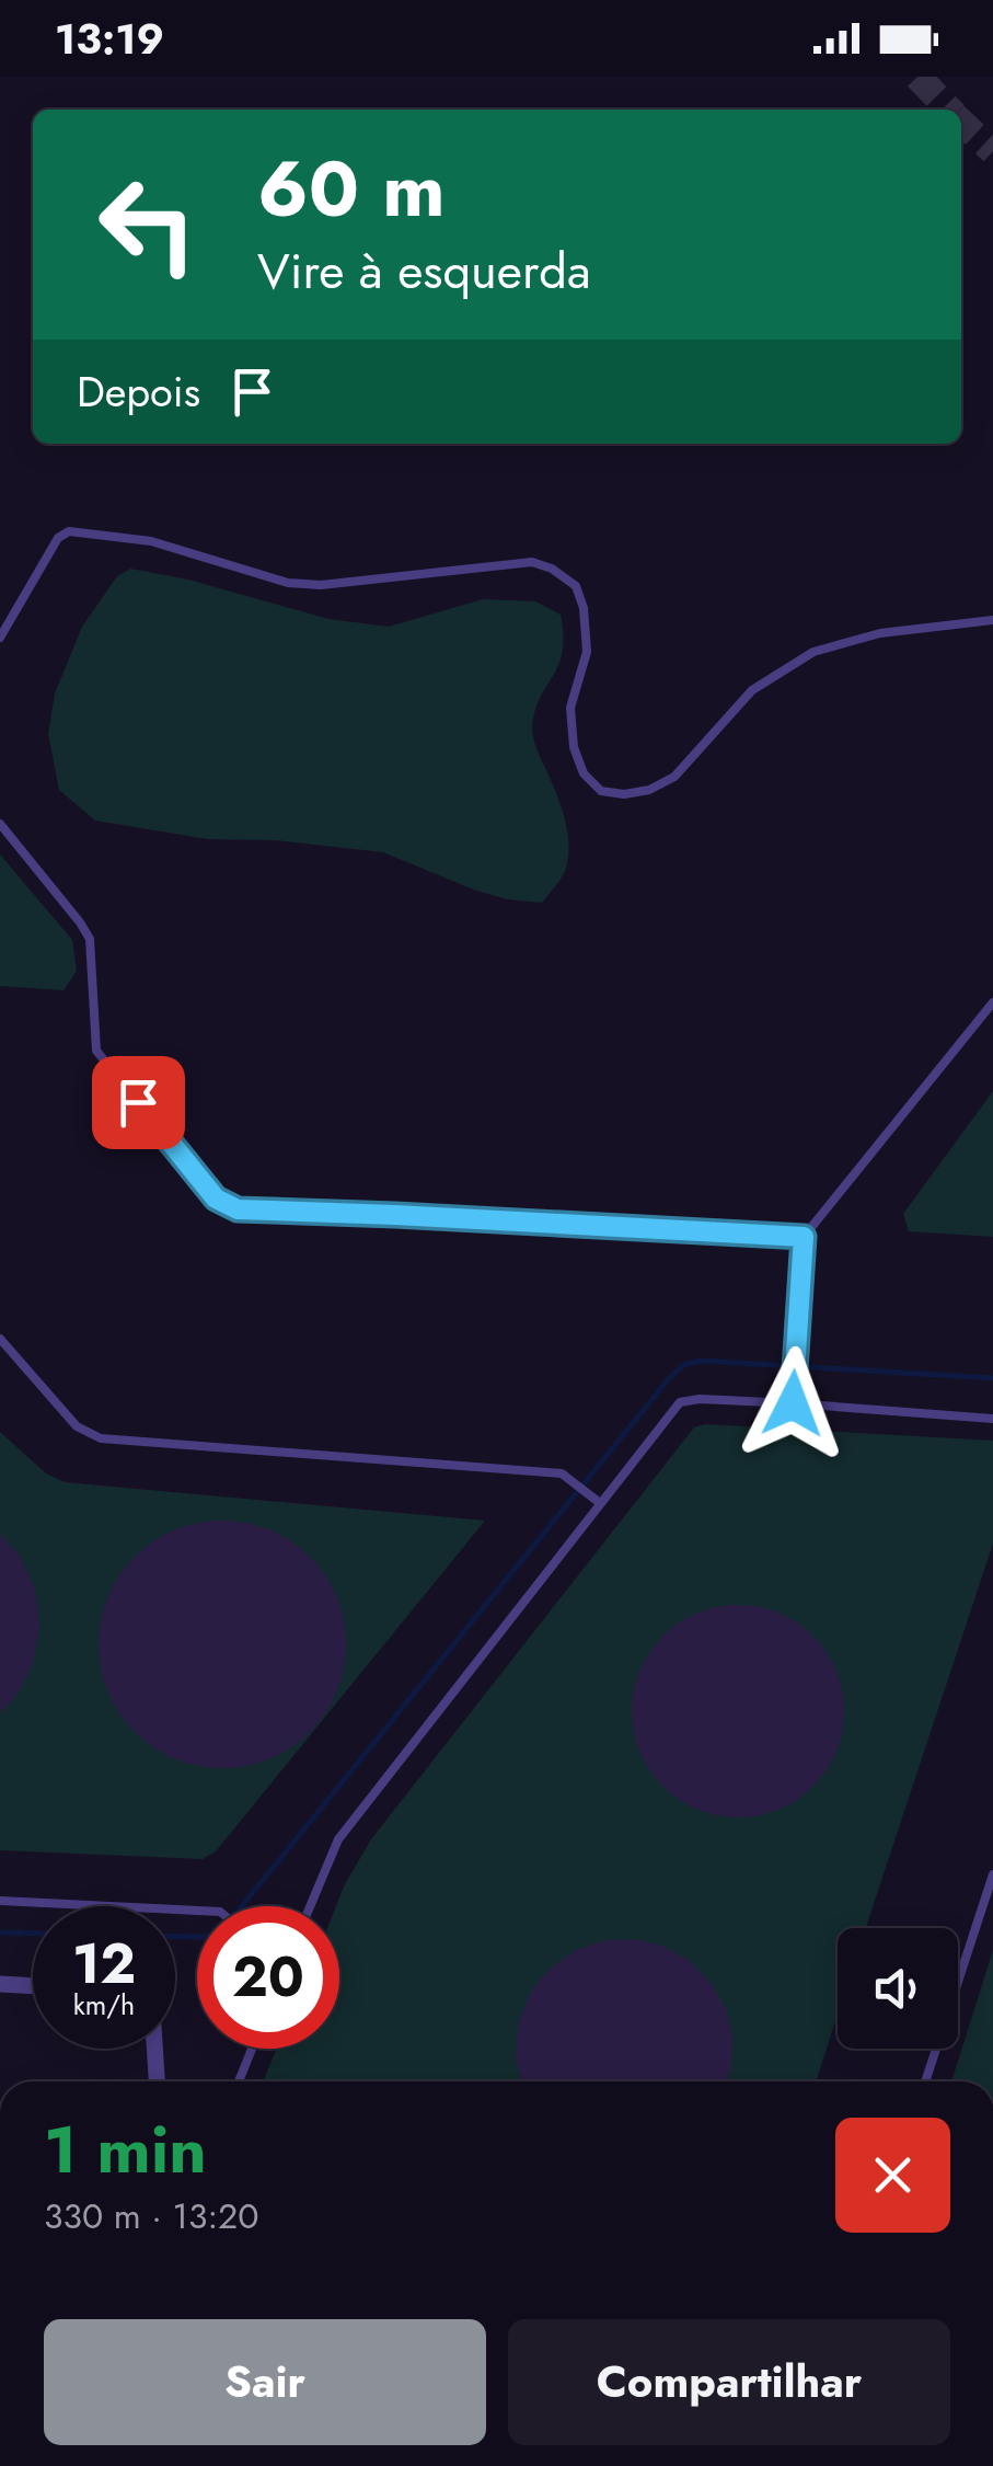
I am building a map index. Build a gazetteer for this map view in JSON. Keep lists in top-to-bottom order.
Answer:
{
  "page": {
    "status": "13:19",
    "turn": ["60 m", "Vire à esquerda"],
    "then": "Depois",
    "speed": "12 km/h",
    "limit": "20",
    "heading": ["1 min", "330 m · 13:20"],
    "buttons": ["Sair", "Compartilhar"]
  }
}
